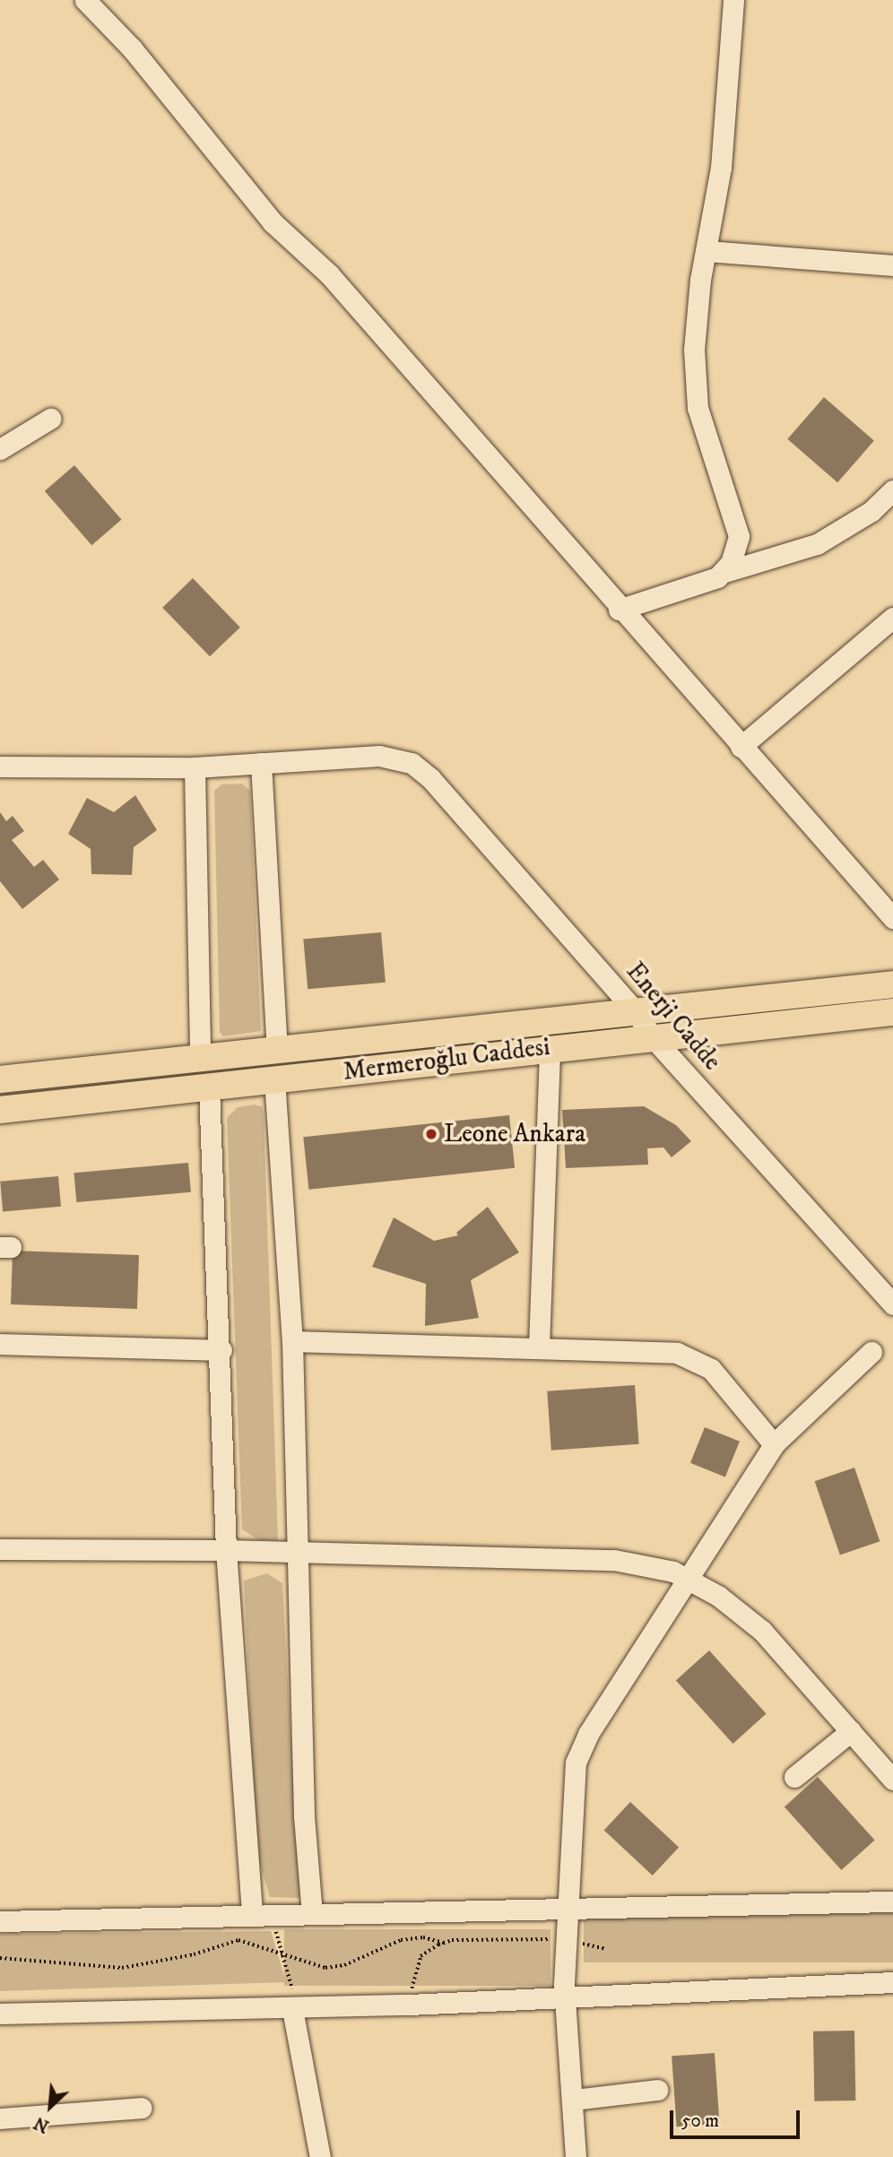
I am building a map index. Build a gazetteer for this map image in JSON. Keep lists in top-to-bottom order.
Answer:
{
  "streets": {
    "main road": ["Mermeroğlu Caddesi"],
    "street": ["Enerji Cadde"]
  },
  "crossings": [
    ["Enerji Cadde", "Mermeroğlu Caddesi"]
  ],
  "places": ["Leone Ankara"],
  "scale_bar": "50 m",
  "north": "bottom left"
}
